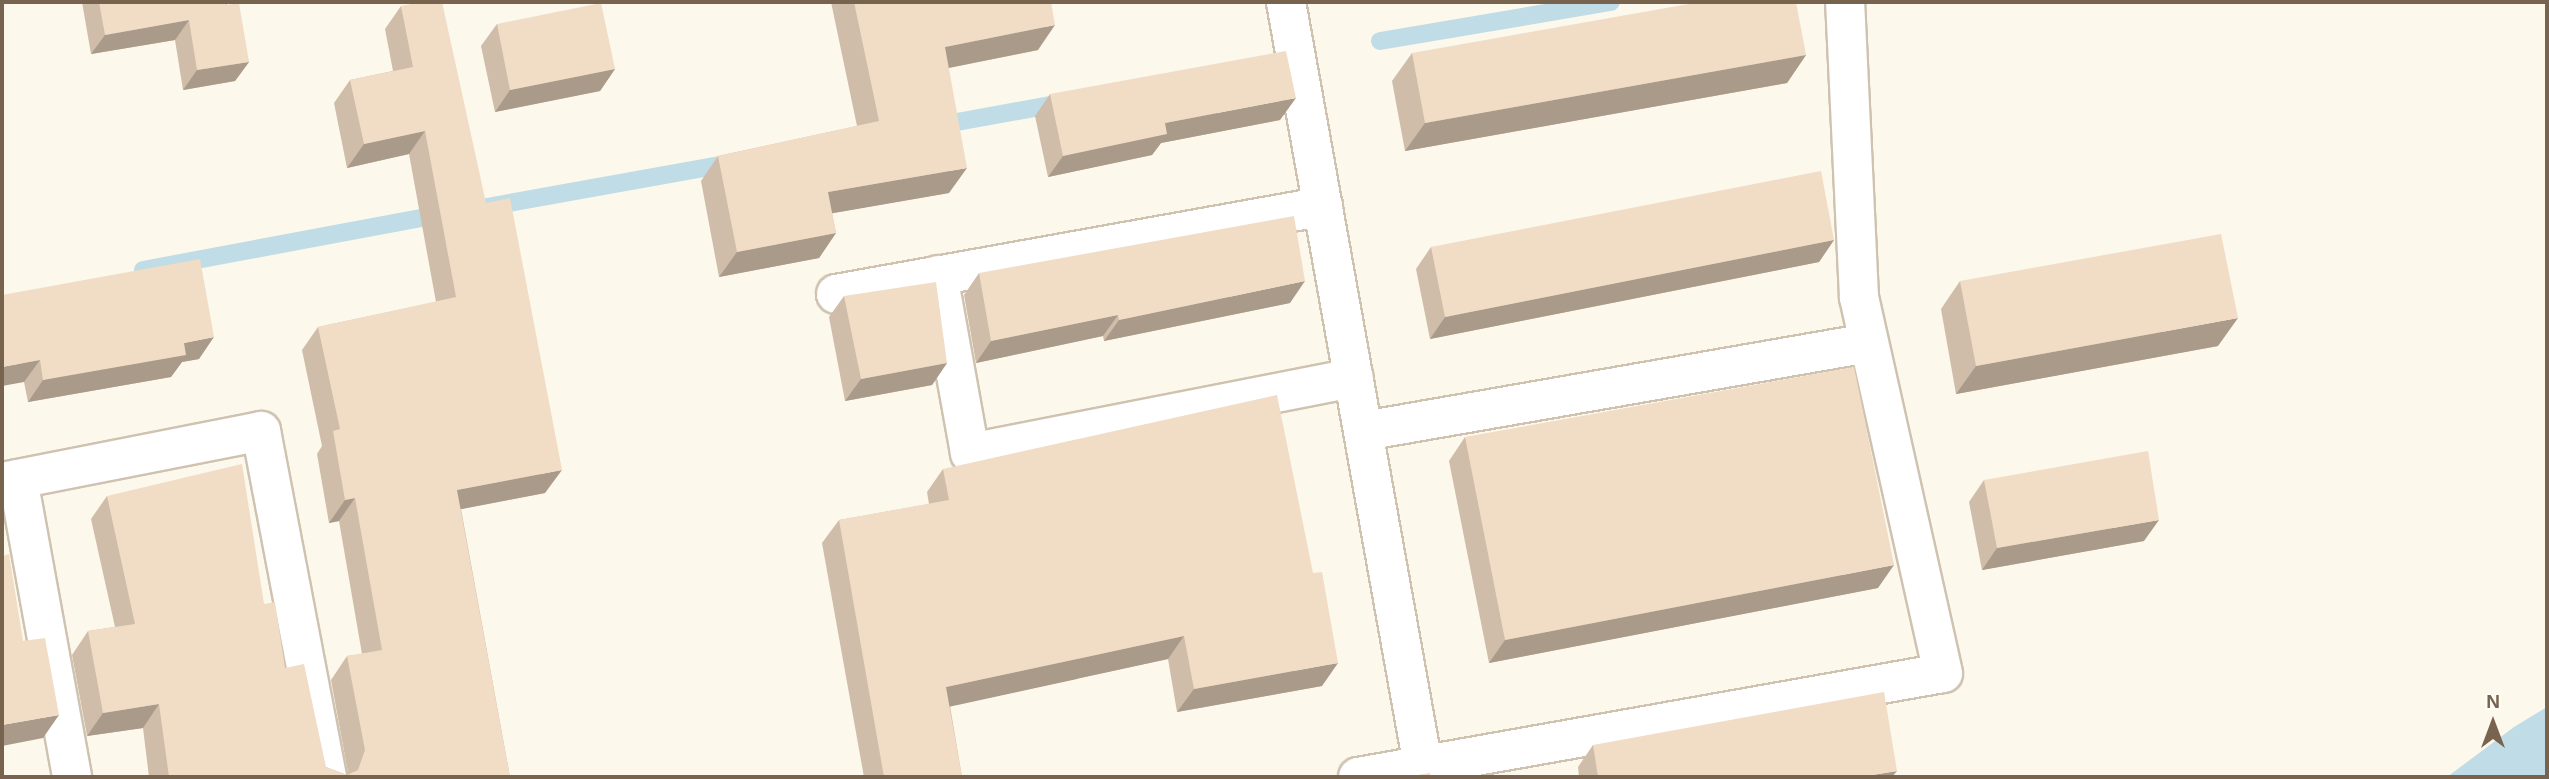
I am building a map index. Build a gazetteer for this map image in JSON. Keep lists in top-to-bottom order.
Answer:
{
  "north": "top"
}
